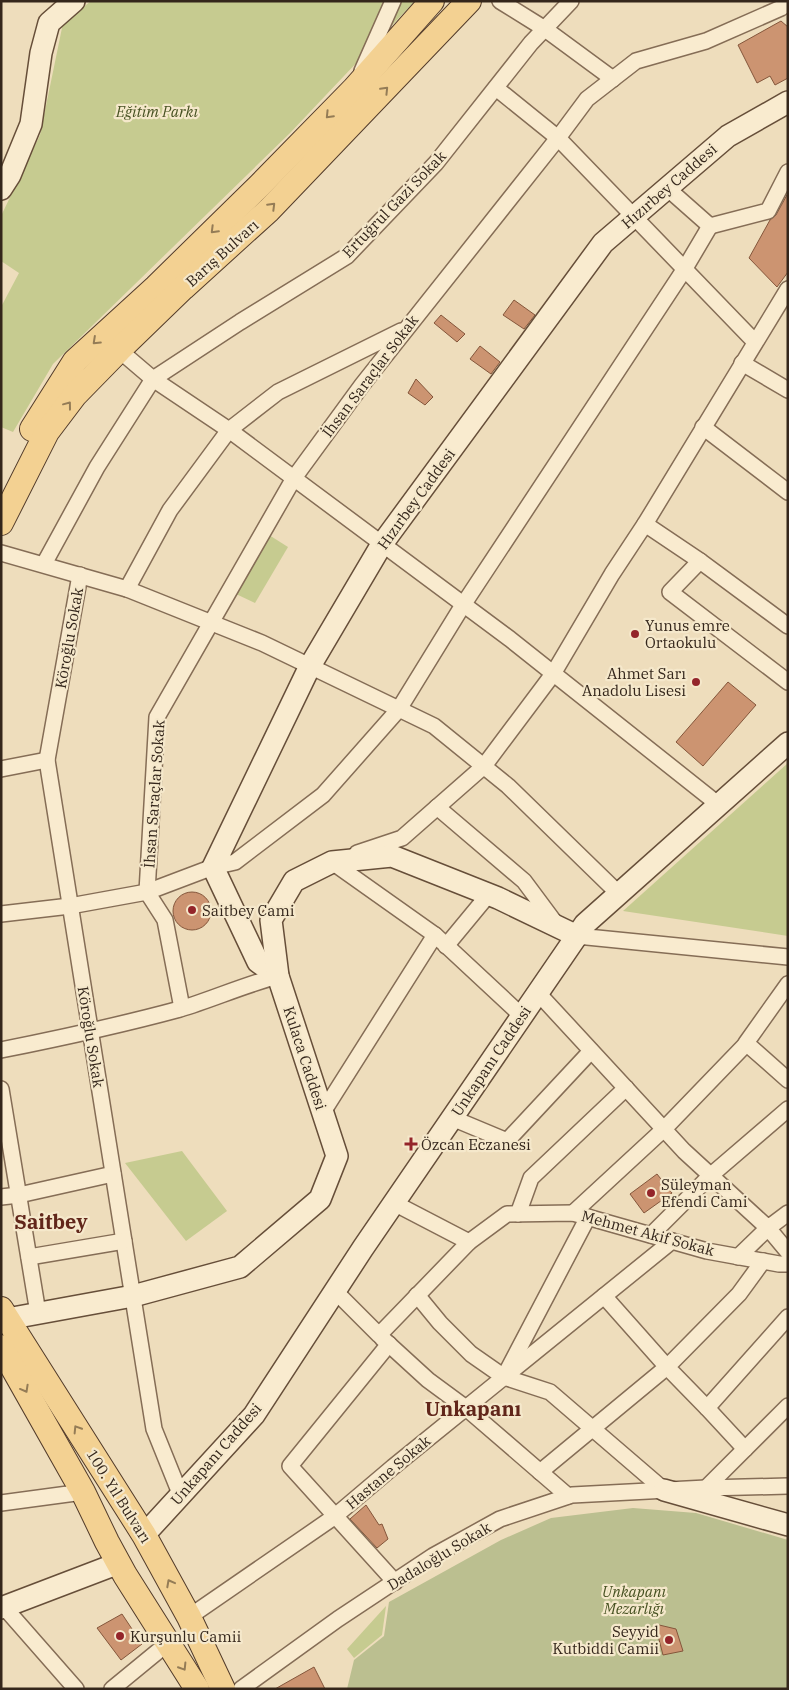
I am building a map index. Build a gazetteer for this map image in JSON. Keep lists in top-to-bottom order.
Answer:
{
  "streets": {
    "main road": [
      "Hızırbey Caddesi",
      "Barış Bulvarı",
      "Kulaca Caddesi",
      "Unkapanı Caddesi",
      "100. Yıl Bulvarı"
    ],
    "street": [
      "Ertuğrul Gazi Sokak",
      "İhsan Saraçlar Sokak",
      "Köroğlu Sokak",
      "Mehmet Akif Sokak",
      "Hastane Sokak",
      "Dadaloğlu Sokak"
    ]
  },
  "crossings": [
    ["Köroğlu Sokak", "Kulaca Caddesi"],
    ["Köroğlu Sokak", "Unkapanı Caddesi"],
    ["Kulaca Caddesi", "Unkapanı Caddesi"],
    ["Kulaca Caddesi", "100. Yıl Bulvarı"],
    ["Unkapanı Caddesi", "100. Yıl Bulvarı"],
    ["Mehmet Akif Sokak", "Hastane Sokak"],
    ["Hastane Sokak", "100. Yıl Bulvarı"]
  ],
  "districts": ["Saitbey", "Unkapanı"],
  "parks": ["Eğitim Parkı", "Unkapanı Mezarlığı"],
  "places": {
    "other": [
      "Yunus emre Ortaokulu",
      "Ahmet Sarı Anadolu Lisesi",
      "Saitbey Cami",
      "Süleyman Efendi Cami",
      "Kurşunlu Camii",
      "Seyyid Kutbiddi Camii"
    ],
    "health": ["Özcan Eczanesi"]
  }
}
